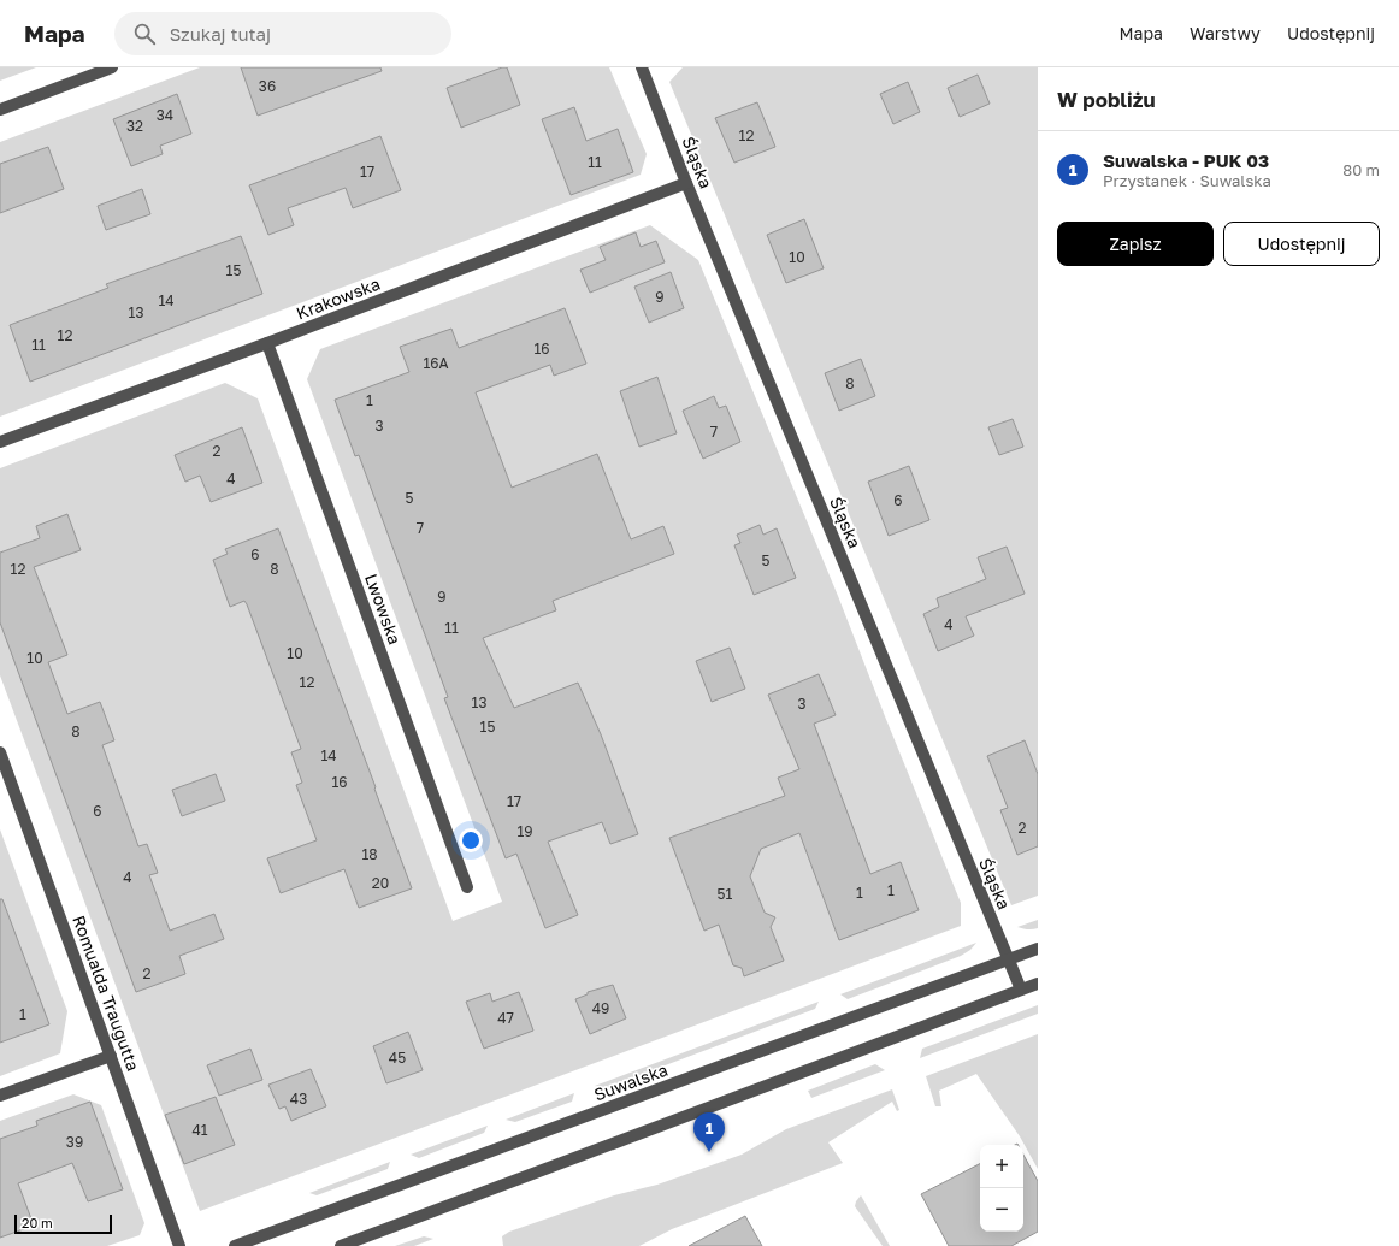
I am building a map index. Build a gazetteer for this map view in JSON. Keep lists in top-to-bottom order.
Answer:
{
  "streets": {
    "street": [
      "Śląska",
      "Krakowska",
      "Lwowska",
      "Romualda Traugutta",
      "Suwalska"
    ]
  },
  "crossings": [
    ["Śląska", "Krakowska"],
    ["Śląska", "Suwalska"],
    ["Krakowska", "Lwowska"]
  ],
  "house_numbers": [
    "36",
    "34",
    "32",
    "12",
    "11",
    "17",
    "10",
    "15",
    "9",
    "14",
    "13",
    "12",
    "11",
    "16",
    "16A",
    "8",
    "1",
    "3",
    "7",
    "2",
    "4",
    "5",
    "6",
    "7",
    "6",
    "5",
    "12",
    "8",
    "9",
    "4",
    "11",
    "10",
    "10",
    "12",
    "13",
    "3",
    "15",
    "8",
    "14",
    "16",
    "17",
    "6",
    "2",
    "19",
    "18",
    "4",
    "20",
    "1",
    "1",
    "51",
    "2",
    "49",
    "1",
    "47",
    "45",
    "43",
    "41",
    "39"
  ],
  "scale_bar": "20 m",
  "page": {
    "header": "Mapa",
    "search": "Szukaj tutaj",
    "nav": ["Mapa", "Warstwy", "Udostępnij"],
    "heading": "W pobliżu",
    "list": [
      {
        "mark": "1",
        "name": "Suwalska - PUK 03",
        "note": "Przystanek · Suwalska",
        "value": "80 m"
      }
    ],
    "buttons": ["Zapisz", "Udostępnij"],
    "pins": "1",
    "map_buttons": ["+", "−"],
    "scale": "20 m"
  }
}
